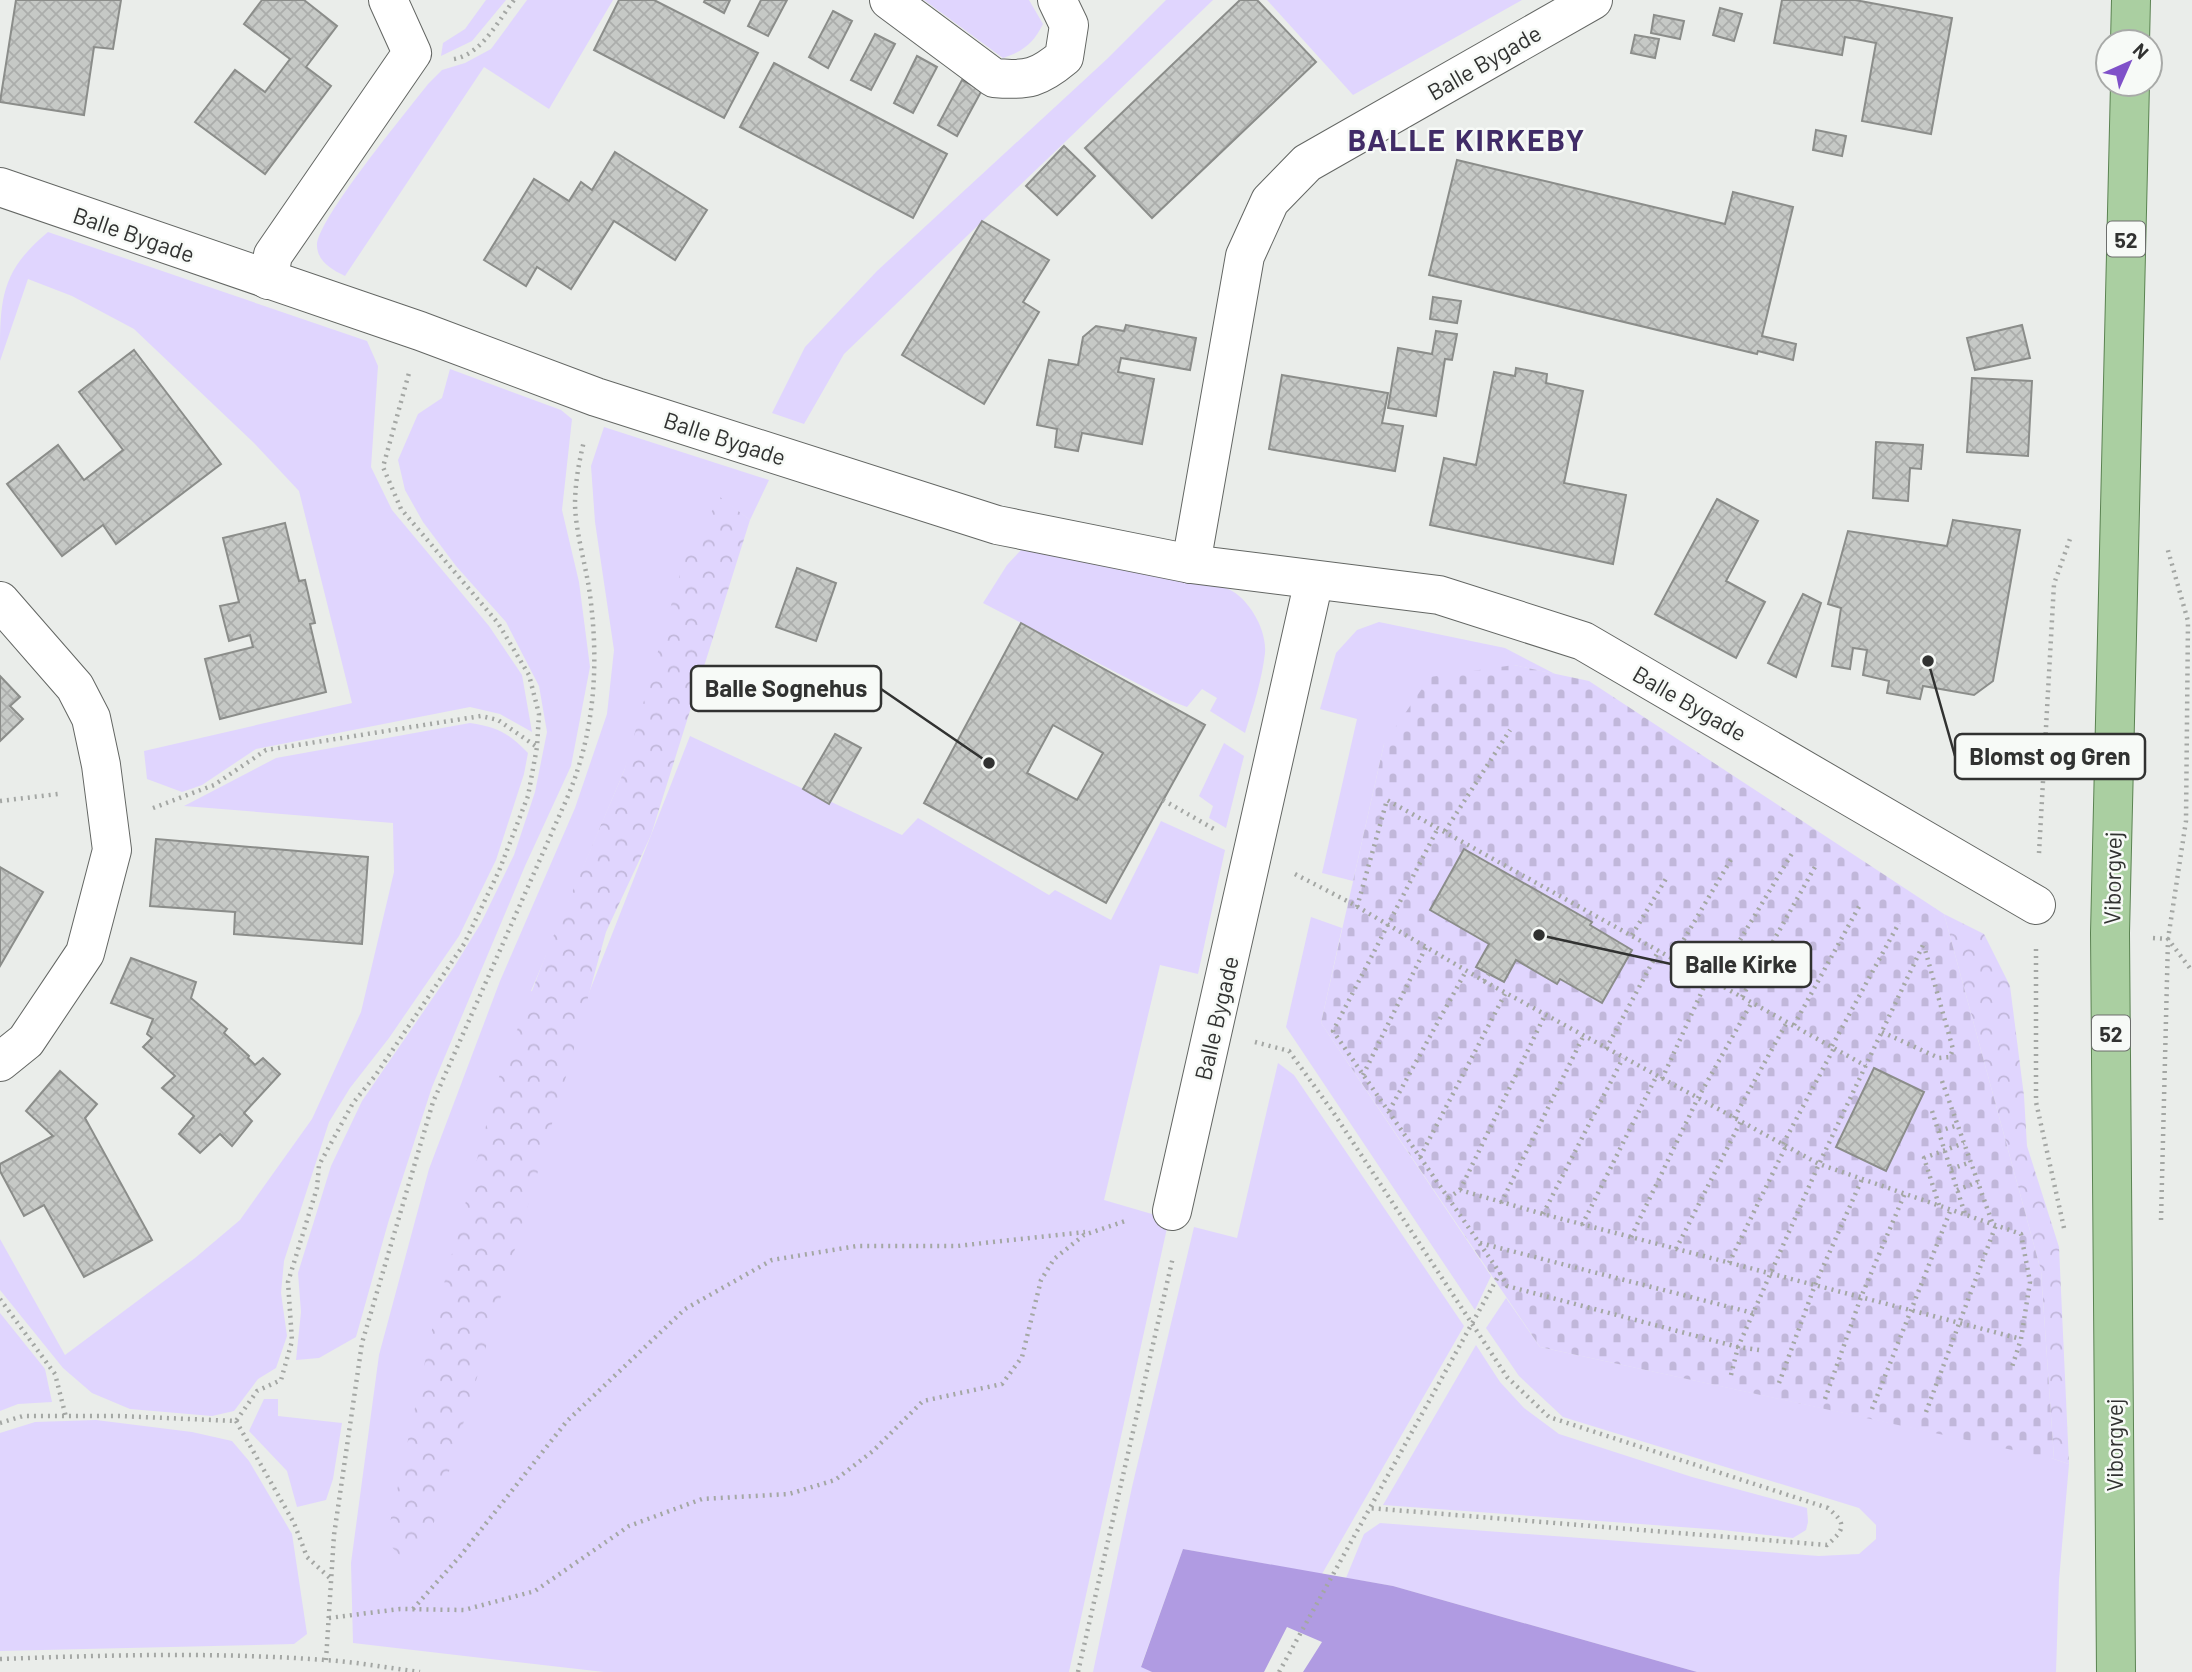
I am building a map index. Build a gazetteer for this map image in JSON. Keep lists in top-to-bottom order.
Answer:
{
  "streets": {
    "main road": ["52", "Viborgvej"],
    "street": ["Balle Bygade"]
  },
  "districts": ["BALLE KIRKEBY"],
  "places": ["Blomst og Gren", "Balle Sognehus", "Balle Kirke"],
  "north": "top right"
}
